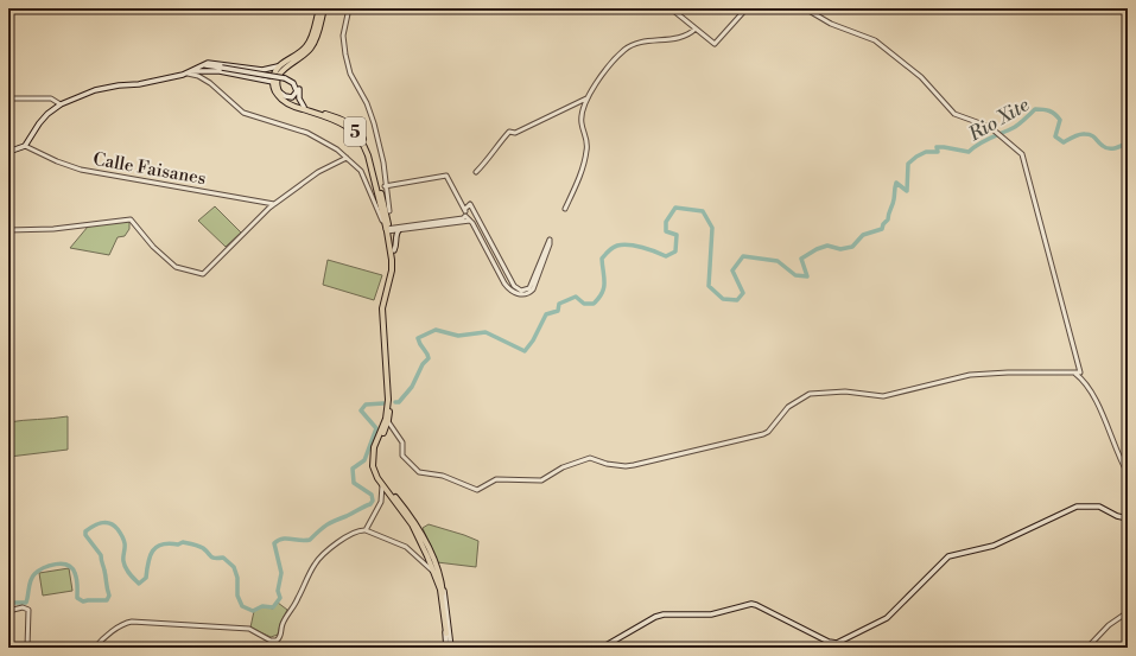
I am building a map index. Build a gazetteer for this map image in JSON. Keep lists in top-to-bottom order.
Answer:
{
  "streets": {
    "main road": ["5"],
    "street": ["Calle Faisanes"]
  },
  "water": ["Rio Xite"]
}
